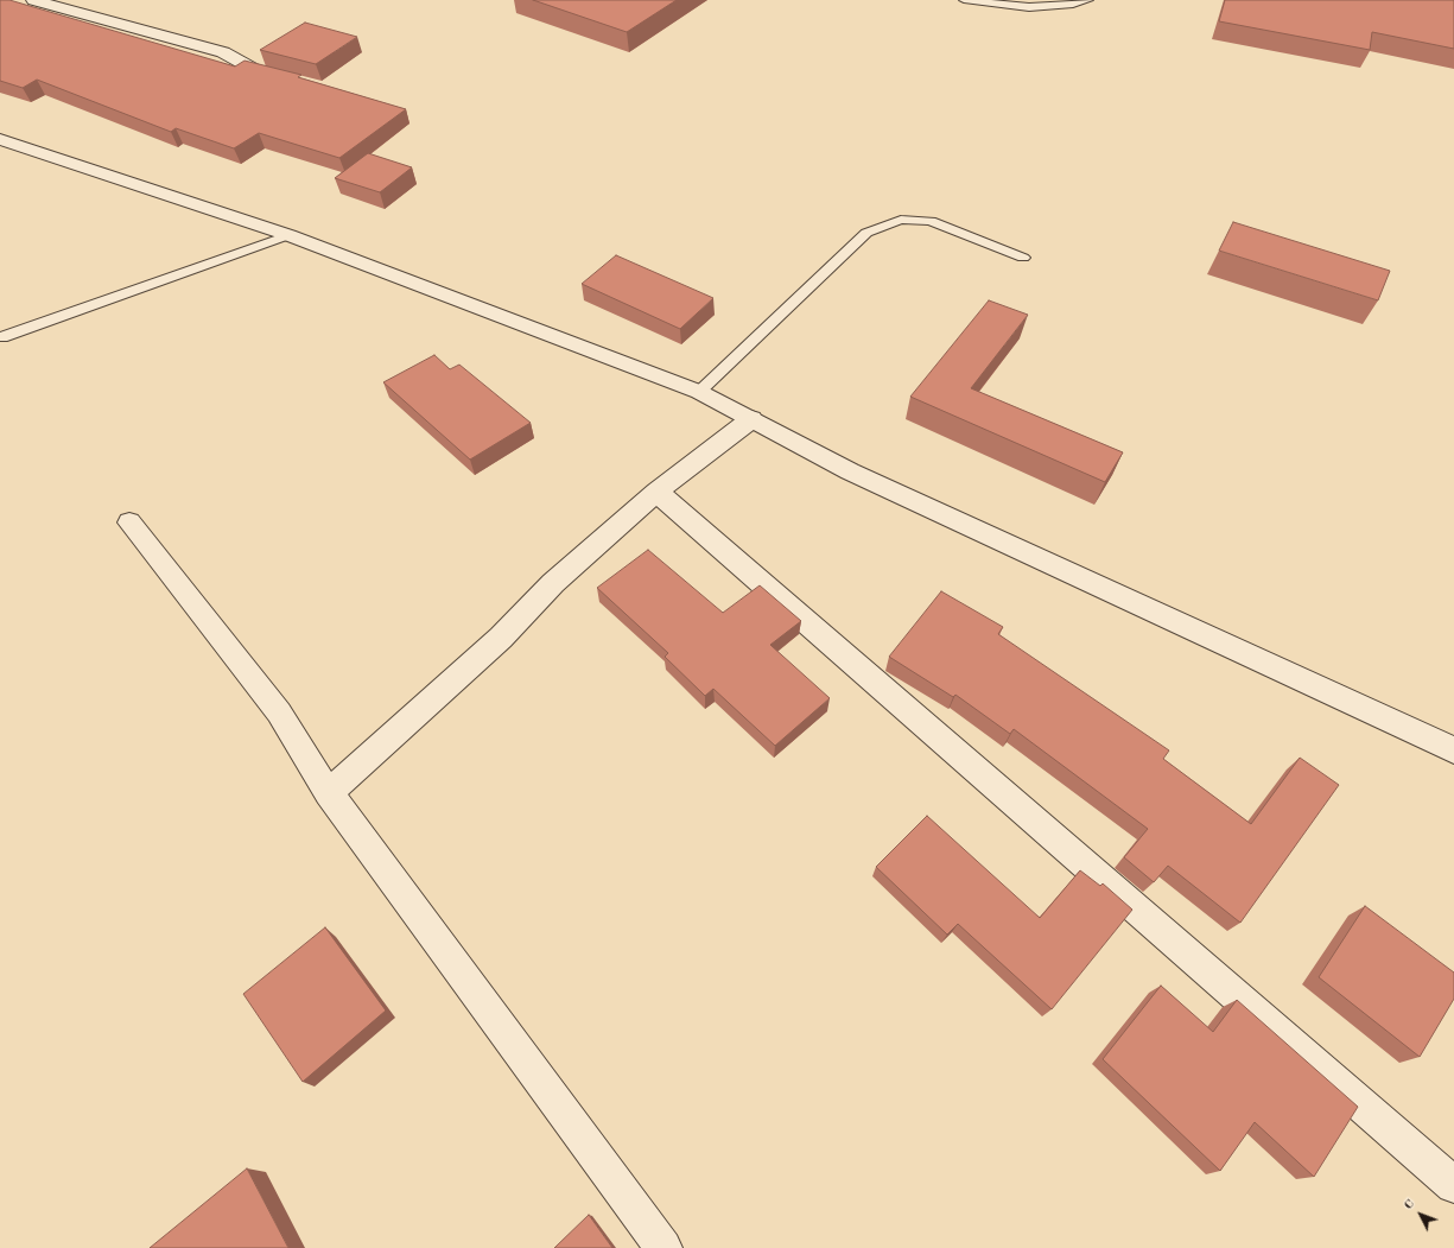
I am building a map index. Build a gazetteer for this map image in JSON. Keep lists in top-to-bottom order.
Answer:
{
  "north": "top left"
}
